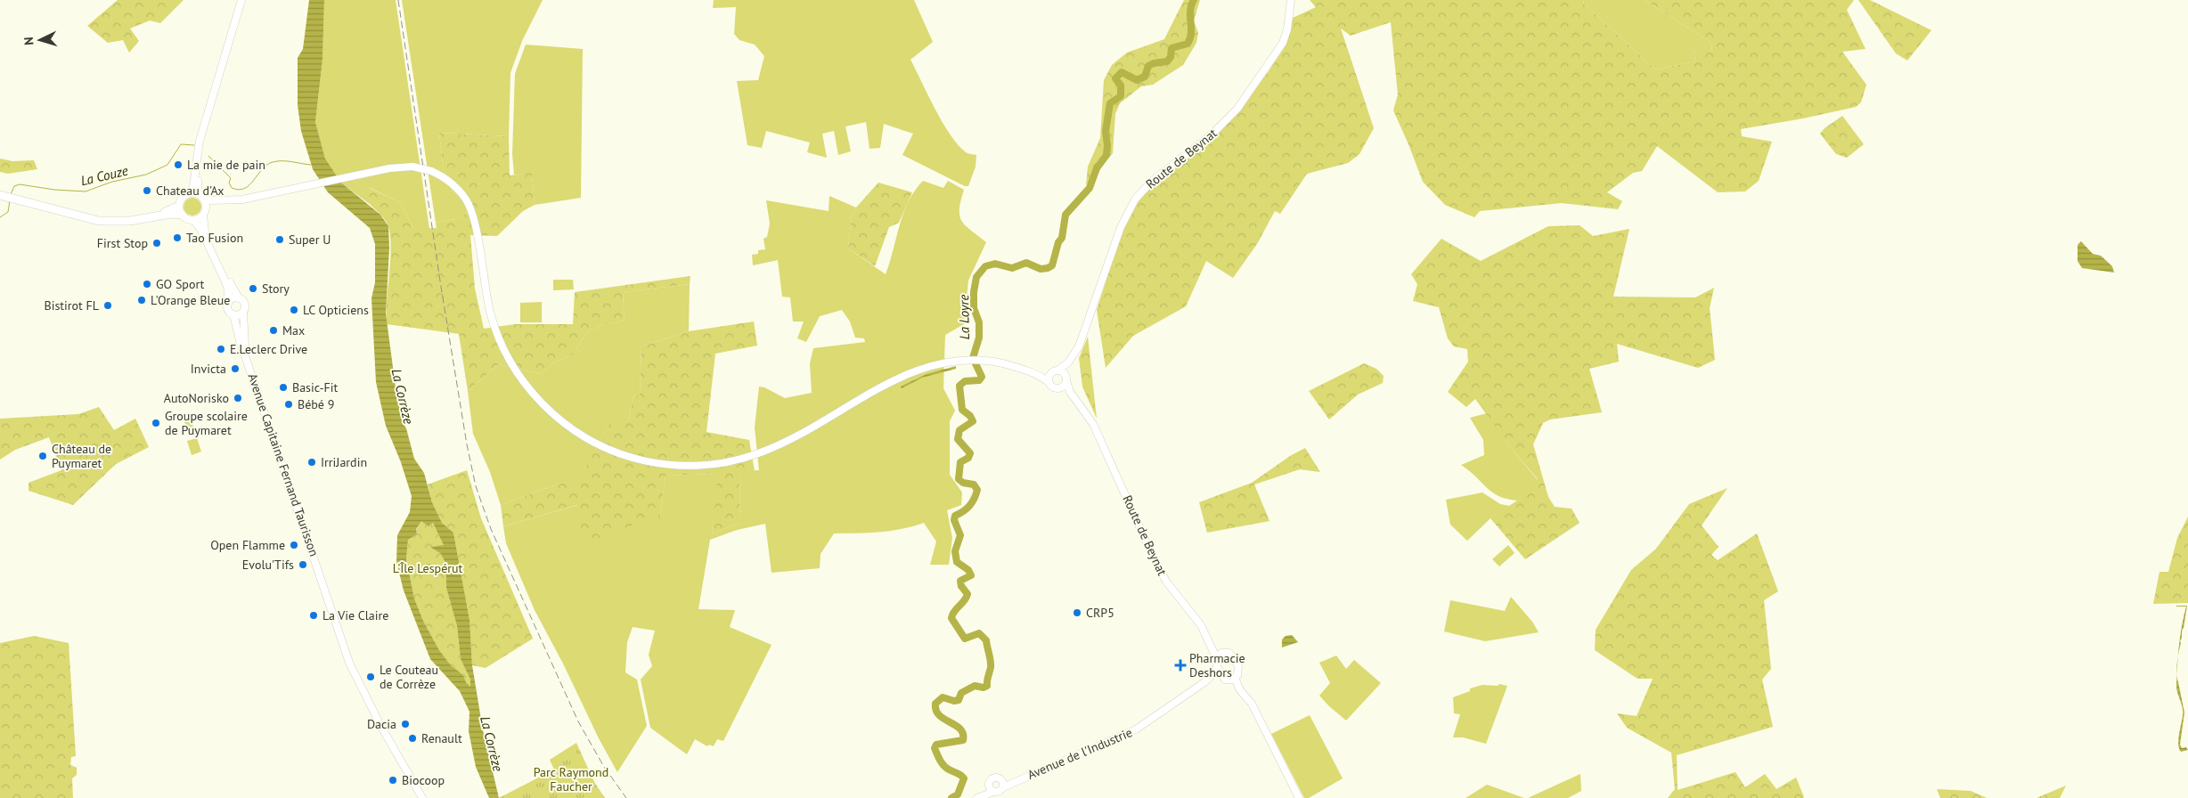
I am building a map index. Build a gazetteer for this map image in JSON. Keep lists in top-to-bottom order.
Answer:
{
  "streets": {
    "main road": ["Route de Beynat", "Avenue Capitaine Fernand Taurisson", "Avenue de l'Industrie"]
  },
  "crossings": [
    ["Route de Beynat", "Avenue de l'Industrie"]
  ],
  "water": ["La Couze", "La Loyre", "La Corrèze"],
  "parks": ["L'Île Lespérut", "Parc Raymond Faucher"],
  "places": {
    "other": [
      "La mie de pain",
      "Chateau d'Ax",
      "Tao Fusion",
      "Super U",
      "First Stop",
      "GO Sport",
      "Story",
      "L'Orange Bleue",
      "Bistirot FL",
      "LC Opticiens",
      "Max",
      "E.Leclerc Drive",
      "Invicta",
      "Basic-Fit",
      "AutoNorisko",
      "Bébé 9",
      "Groupe scolaire de Puymaret",
      "Château de Puymaret",
      "IrriJardin",
      "Open Flamme",
      "Evolu'Tifs",
      "CRP5",
      "La Vie Claire",
      "Le Couteau de Corrèze",
      "Dacia",
      "Renault",
      "Biocoop"
    ],
    "health": ["Pharmacie Deshors"]
  },
  "north": "left"
}
